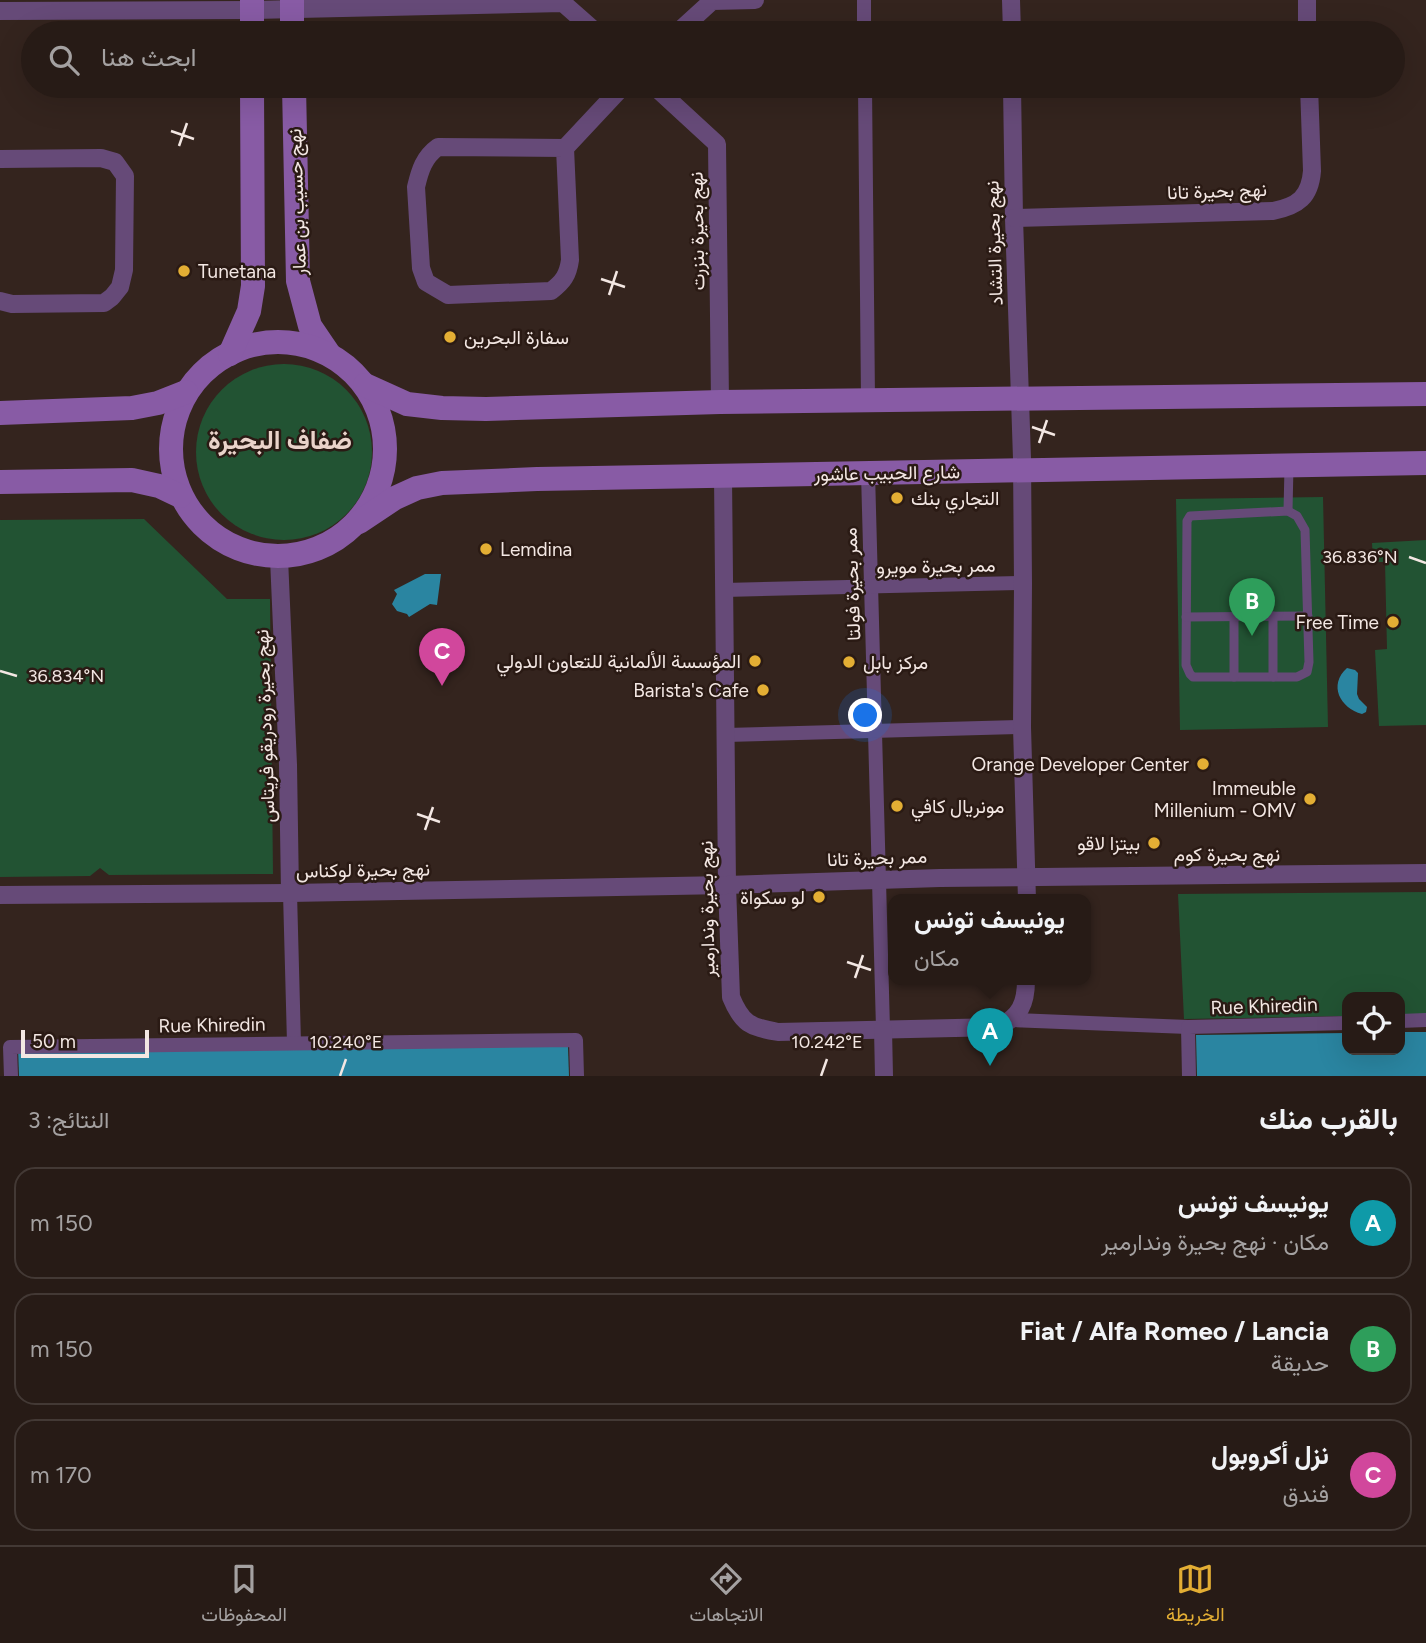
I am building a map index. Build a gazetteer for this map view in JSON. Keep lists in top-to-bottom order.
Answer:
{
  "streets": {
    "main road": ["نهج حسيب بن عمار", "شارع الحبيب عاشور"],
    "street": [
      "نهج بحيرة تانا",
      "نهج بحيرة بنزرت",
      "نهج بحيرة التشاد",
      "ممر بحيرة مويرو",
      "ممر بحيرة فولتا",
      "نهج بحيرة رودريقو فريتاس",
      "نهج بحيرة كوم",
      "ممر بحيرة تانا",
      "نهج بحيرة لوكناس",
      "نهج بحيرة وندارمير",
      "Rue Khiredin"
    ]
  },
  "crossings": [
    ["نهج بحيرة تانا", "نهج بحيرة التشاد"],
    ["نهج حسيب بن عمار", "شارع الحبيب عاشور"],
    ["نهج حسيب بن عمار", "نهج بحيرة رودريقو فريتاس"],
    ["نهج بحيرة التشاد", "شارع الحبيب عاشور"],
    ["شارع الحبيب عاشور", "ممر بحيرة فولتا"],
    ["شارع الحبيب عاشور", "نهج بحيرة رودريقو فريتاس"],
    ["شارع الحبيب عاشور", "نهج بحيرة وندارمير"],
    ["ممر بحيرة مويرو", "ممر بحيرة فولتا"],
    ["ممر بحيرة مويرو", "نهج بحيرة وندارمير"],
    ["ممر بحيرة فولتا", "ممر بحيرة تانا"],
    ["ممر بحيرة فولتا", "نهج بحيرة وندارمير"],
    ["نهج بحيرة رودريقو فريتاس", "نهج بحيرة لوكناس"],
    ["نهج بحيرة كوم", "ممر بحيرة تانا"],
    ["ممر بحيرة تانا", "نهج بحيرة لوكناس"],
    ["ممر بحيرة تانا", "نهج بحيرة وندارمير"],
    ["نهج بحيرة لوكناس", "نهج بحيرة وندارمير"]
  ],
  "districts": ["ضفاف البحيرة"],
  "places": [
    "Tunetana",
    "سفارة البحرين",
    "التجاري بنك",
    "Lemdina",
    "Free Time",
    "المؤسسة الألمانية للتعاون الدولي",
    "مركز بابل",
    "Barista's Cafe",
    "Orange Developer Center",
    "Immeuble Millenium - OMV",
    "مونريال كافي",
    "بيتزا لاقو",
    "لو سكواة"
  ],
  "scale_bar": "50 m",
  "page": {
    "search": "ابحث هنا",
    "pins": ["B", "C", "A"],
    "popup": ["يونيسف تونس", "مكان"],
    "scale": "50 m",
    "heading": ["بالقرب منك", "النتائج: 3"],
    "list": [
      {
        "mark": "A",
        "name": "يونيسف تونس",
        "note": "مكان · نهج بحيرة وندارمير",
        "value": "150 m"
      },
      {
        "mark": "B",
        "name": "Fiat / Alfa Romeo / Lancia",
        "note": "حديقة",
        "value": "150 m"
      },
      {
        "mark": "C",
        "name": "نزل أكروبول",
        "note": "فندق",
        "value": "170 m"
      }
    ],
    "nav": ["الخريطة", "الاتجاهات", "المحفوظات"]
  },
  "coordinates": [
    "36.836°N",
    "36.834°N",
    "10.240°E",
    "10.242°E"
  ]
}
